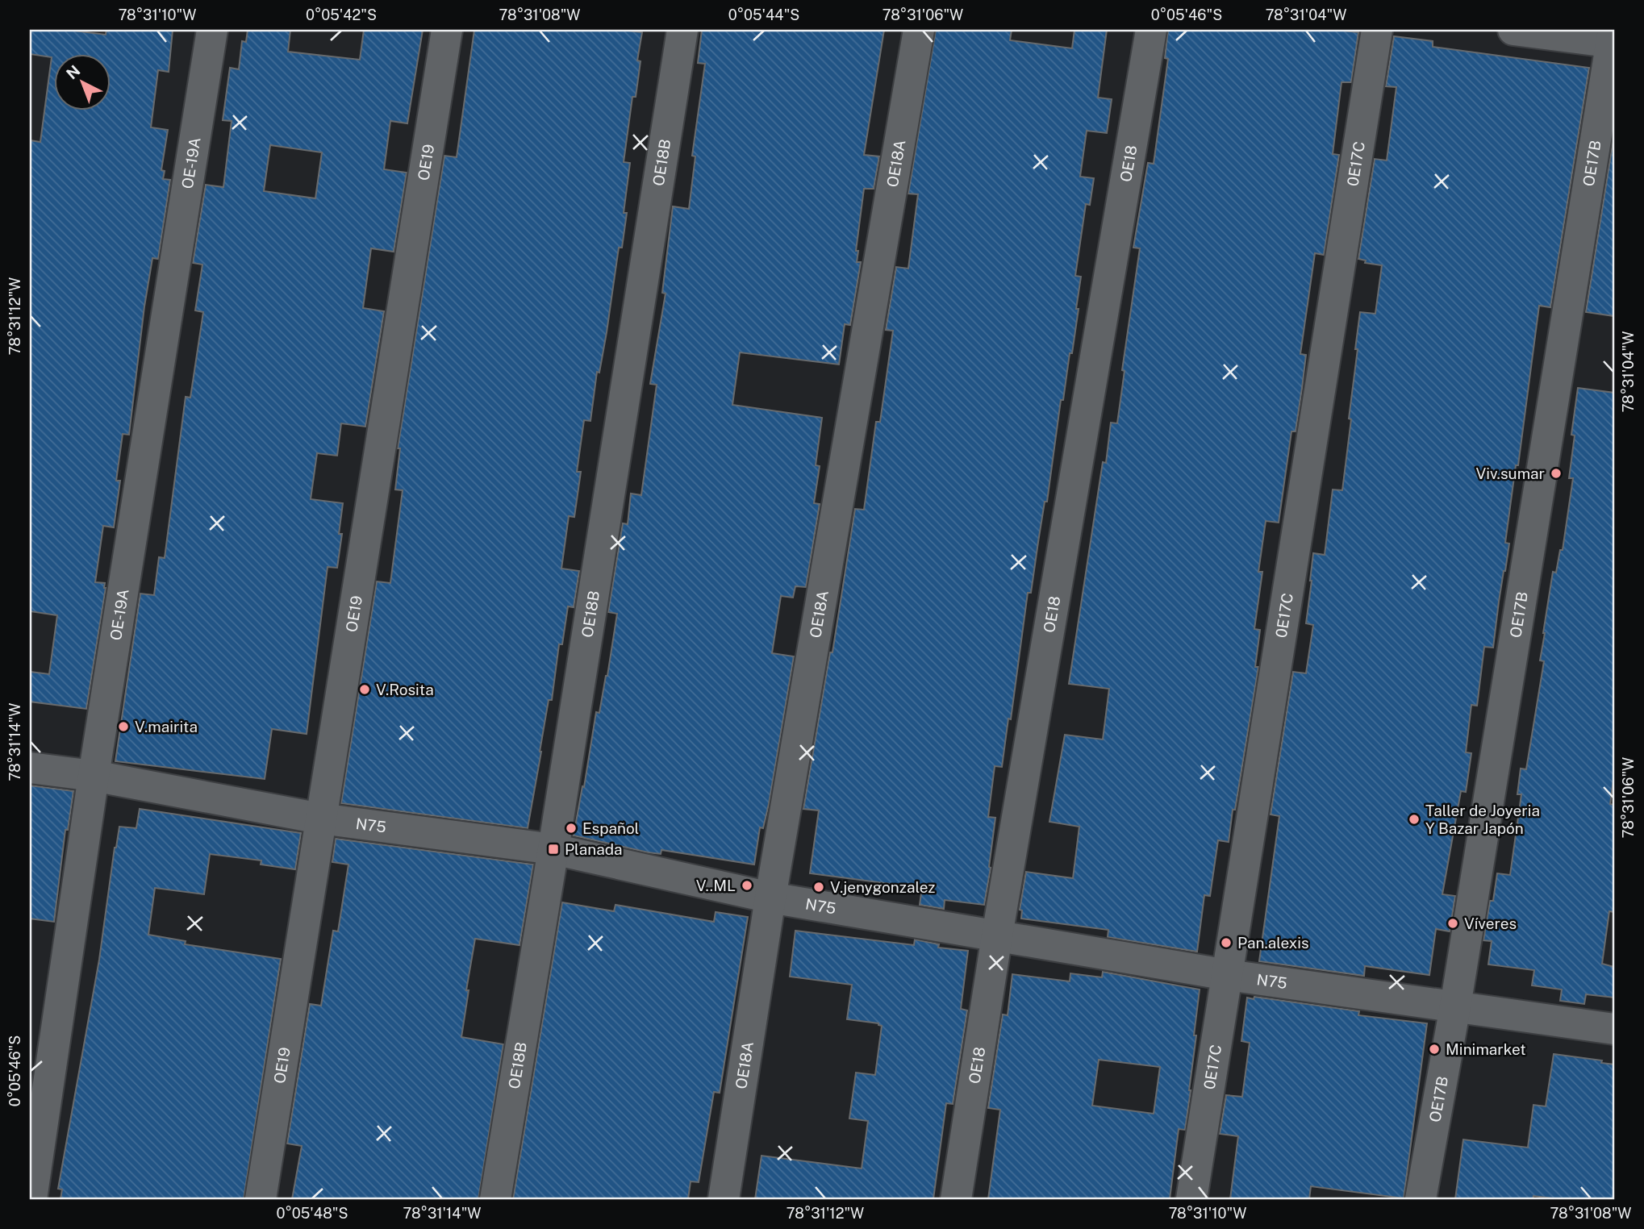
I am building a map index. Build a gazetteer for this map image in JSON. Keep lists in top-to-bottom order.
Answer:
{
  "streets": {
    "street": [
      "OE-19A",
      "OE19",
      "OE18B",
      "0E17C",
      "OE18A",
      "OE18",
      "OE17B",
      "N75"
    ]
  },
  "crossings": [
    ["OE-19A", "N75"],
    ["OE19", "N75"],
    ["OE18B", "N75"],
    ["0E17C", "N75"],
    ["OE18A", "N75"],
    ["OE18", "N75"],
    ["OE17B", "N75"]
  ],
  "places": {
    "other": [
      "Viv.sumar",
      "V.Rosita",
      "V.mairita",
      "Taller de Joyeria Y Bazar Japón",
      "Español",
      "V..ML",
      "V.jenygonzalez",
      "Víveres",
      "Pan.alexis",
      "Minimarket"
    ],
    "transit": ["Planada"]
  },
  "north": "top left",
  "coordinates": [
    "78°31'10\"W",
    "0°05'42\"S",
    "78°31'08\"W",
    "0°05'44\"S",
    "78°31'06\"W",
    "0°05'46\"S",
    "78°31'04\"W",
    "78°31'12\"W",
    "78°31'14\"W",
    "0°05'48\"S"
  ]
}
